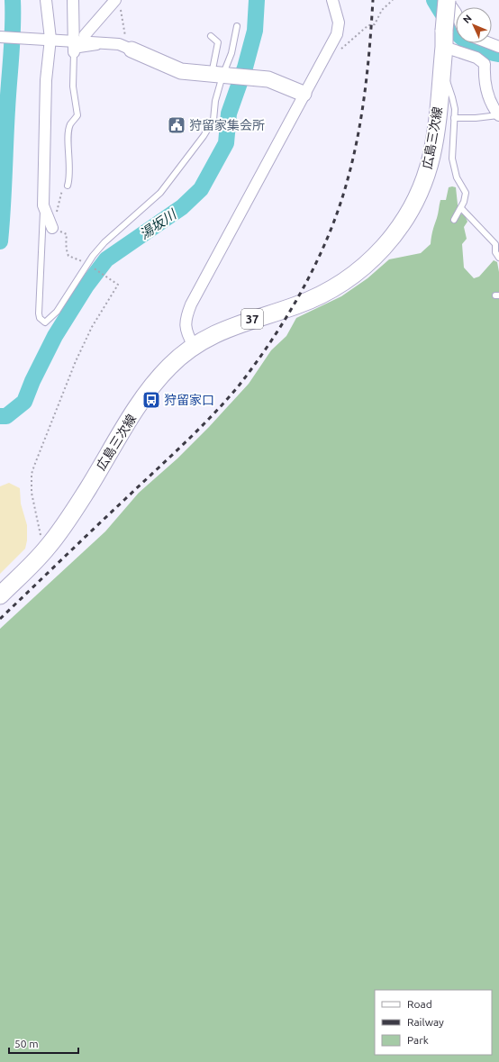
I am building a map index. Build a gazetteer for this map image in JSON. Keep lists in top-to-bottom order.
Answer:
{
  "streets": {
    "main road": ["広島三次線", "37"]
  },
  "water": ["湯坂川"],
  "places": {
    "public building": ["狩留家集会所"],
    "bus stop": ["狩留家口"]
  },
  "legend": ["Road", "Railway", "Park"],
  "scale_bar": "50 m",
  "north": "top left"
}
